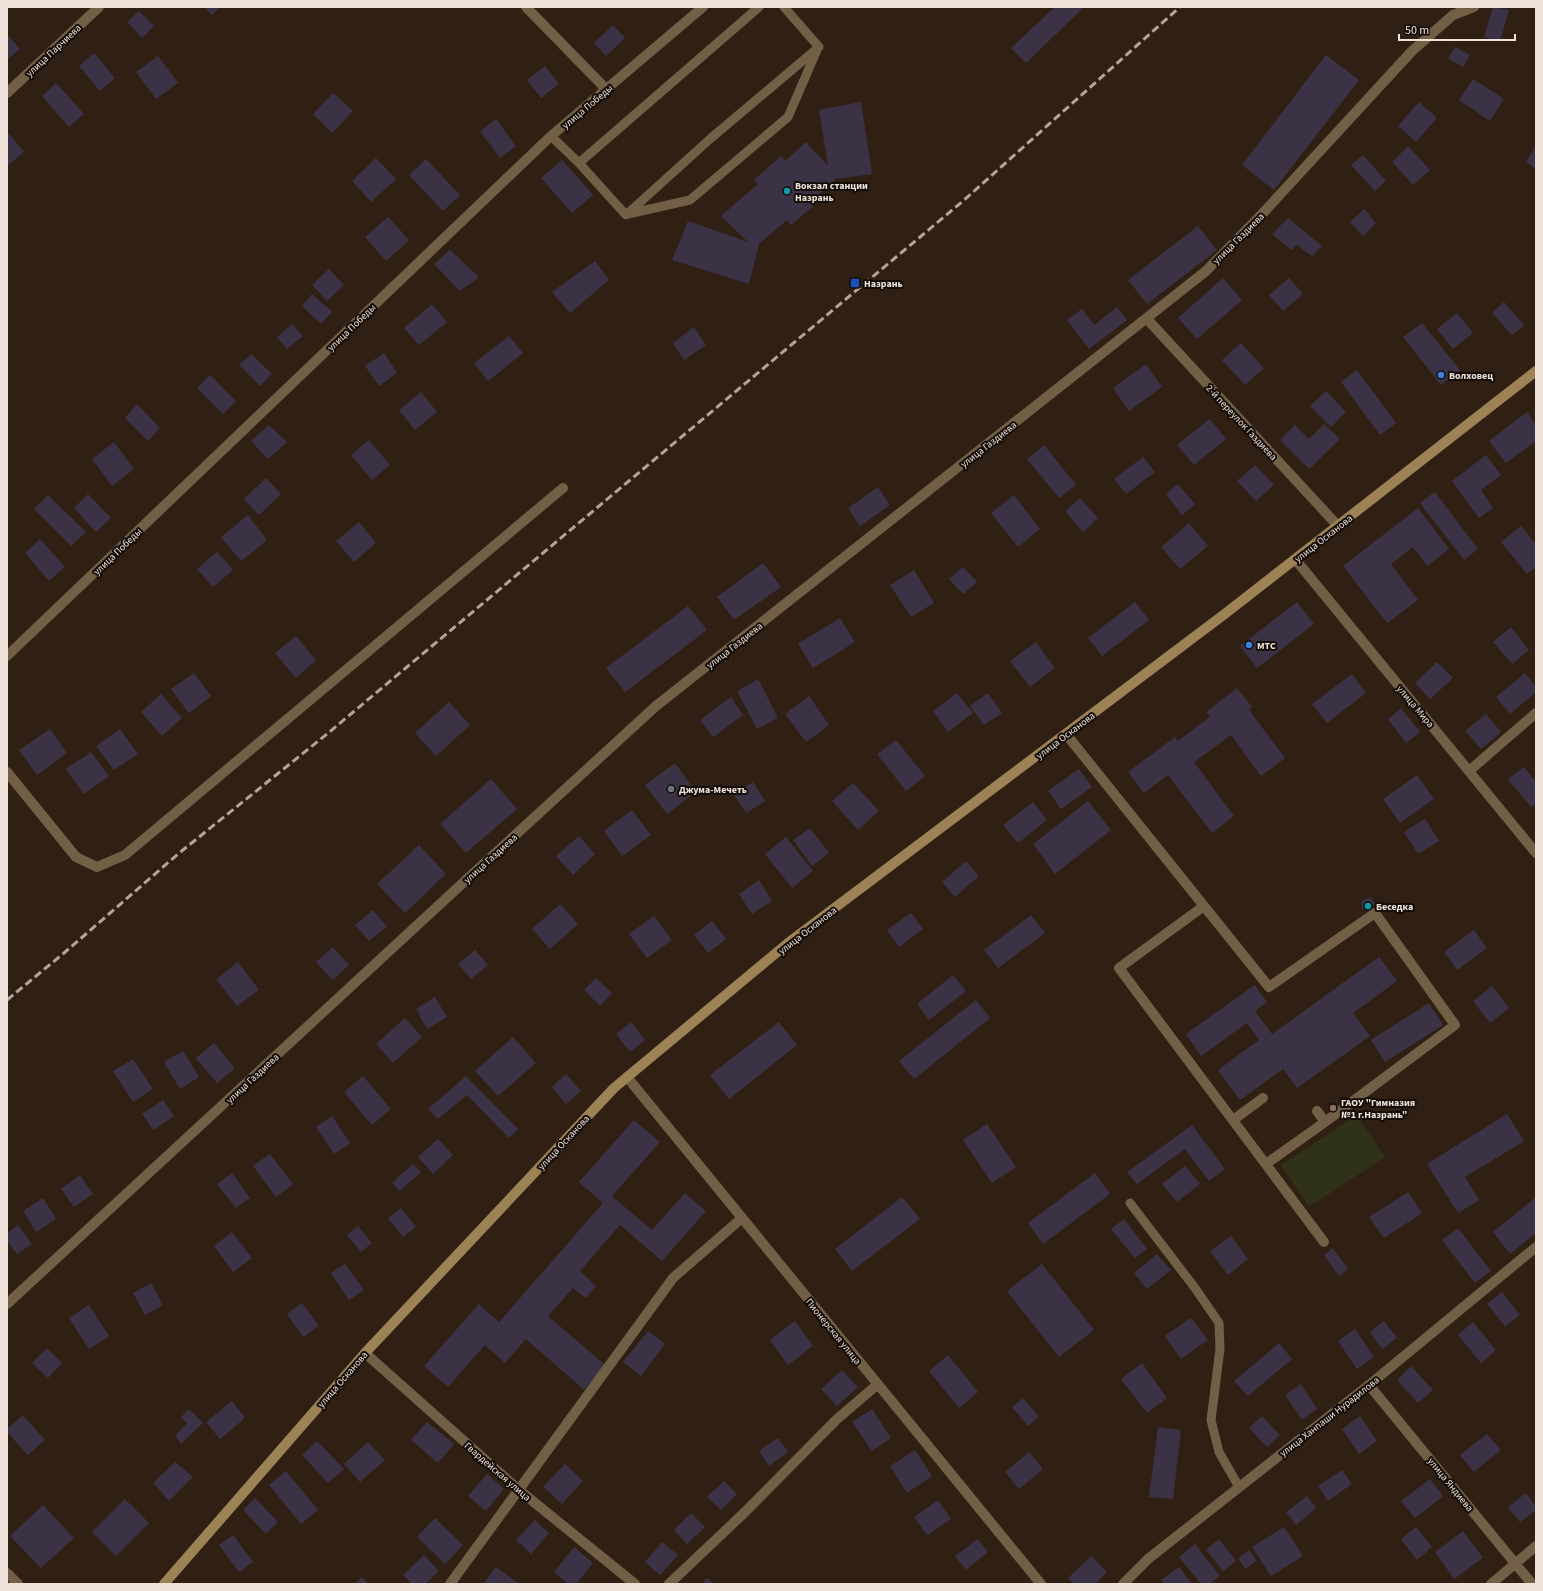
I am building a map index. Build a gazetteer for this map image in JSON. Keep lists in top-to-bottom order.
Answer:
{
  "streets": {
    "main road": ["улица Осканова"],
    "street": [
      "улица Парчиева",
      "улица Победы",
      "улица Газдиева",
      "2-й переулок Газдиева",
      "улица Мира",
      "Пионерская улица",
      "улица Ханпаши Нурадилова",
      "Гвардейская улица",
      "улица Яндиева"
    ]
  },
  "crossings": [
    ["улица Газдиева", "2-й переулок Газдиева"],
    ["2-й переулок Газдиева", "улица Осканова"],
    ["улица Осканова", "улица Мира"],
    ["улица Осканова", "Пионерская улица"],
    ["улица Осканова", "Гвардейская улица"],
    ["улица Ханпаши Нурадилова", "улица Яндиева"]
  ],
  "places": {
    "other": [
      "Вокзал станции Назрань",
      "Волховец",
      "МТС",
      "Джума-Мечеть",
      "Беседка",
      "ГАОУ \"Гимназия №1 г.Назрань\""
    ],
    "transit": ["Назрань"]
  },
  "scale_bar": "50 m"
}
